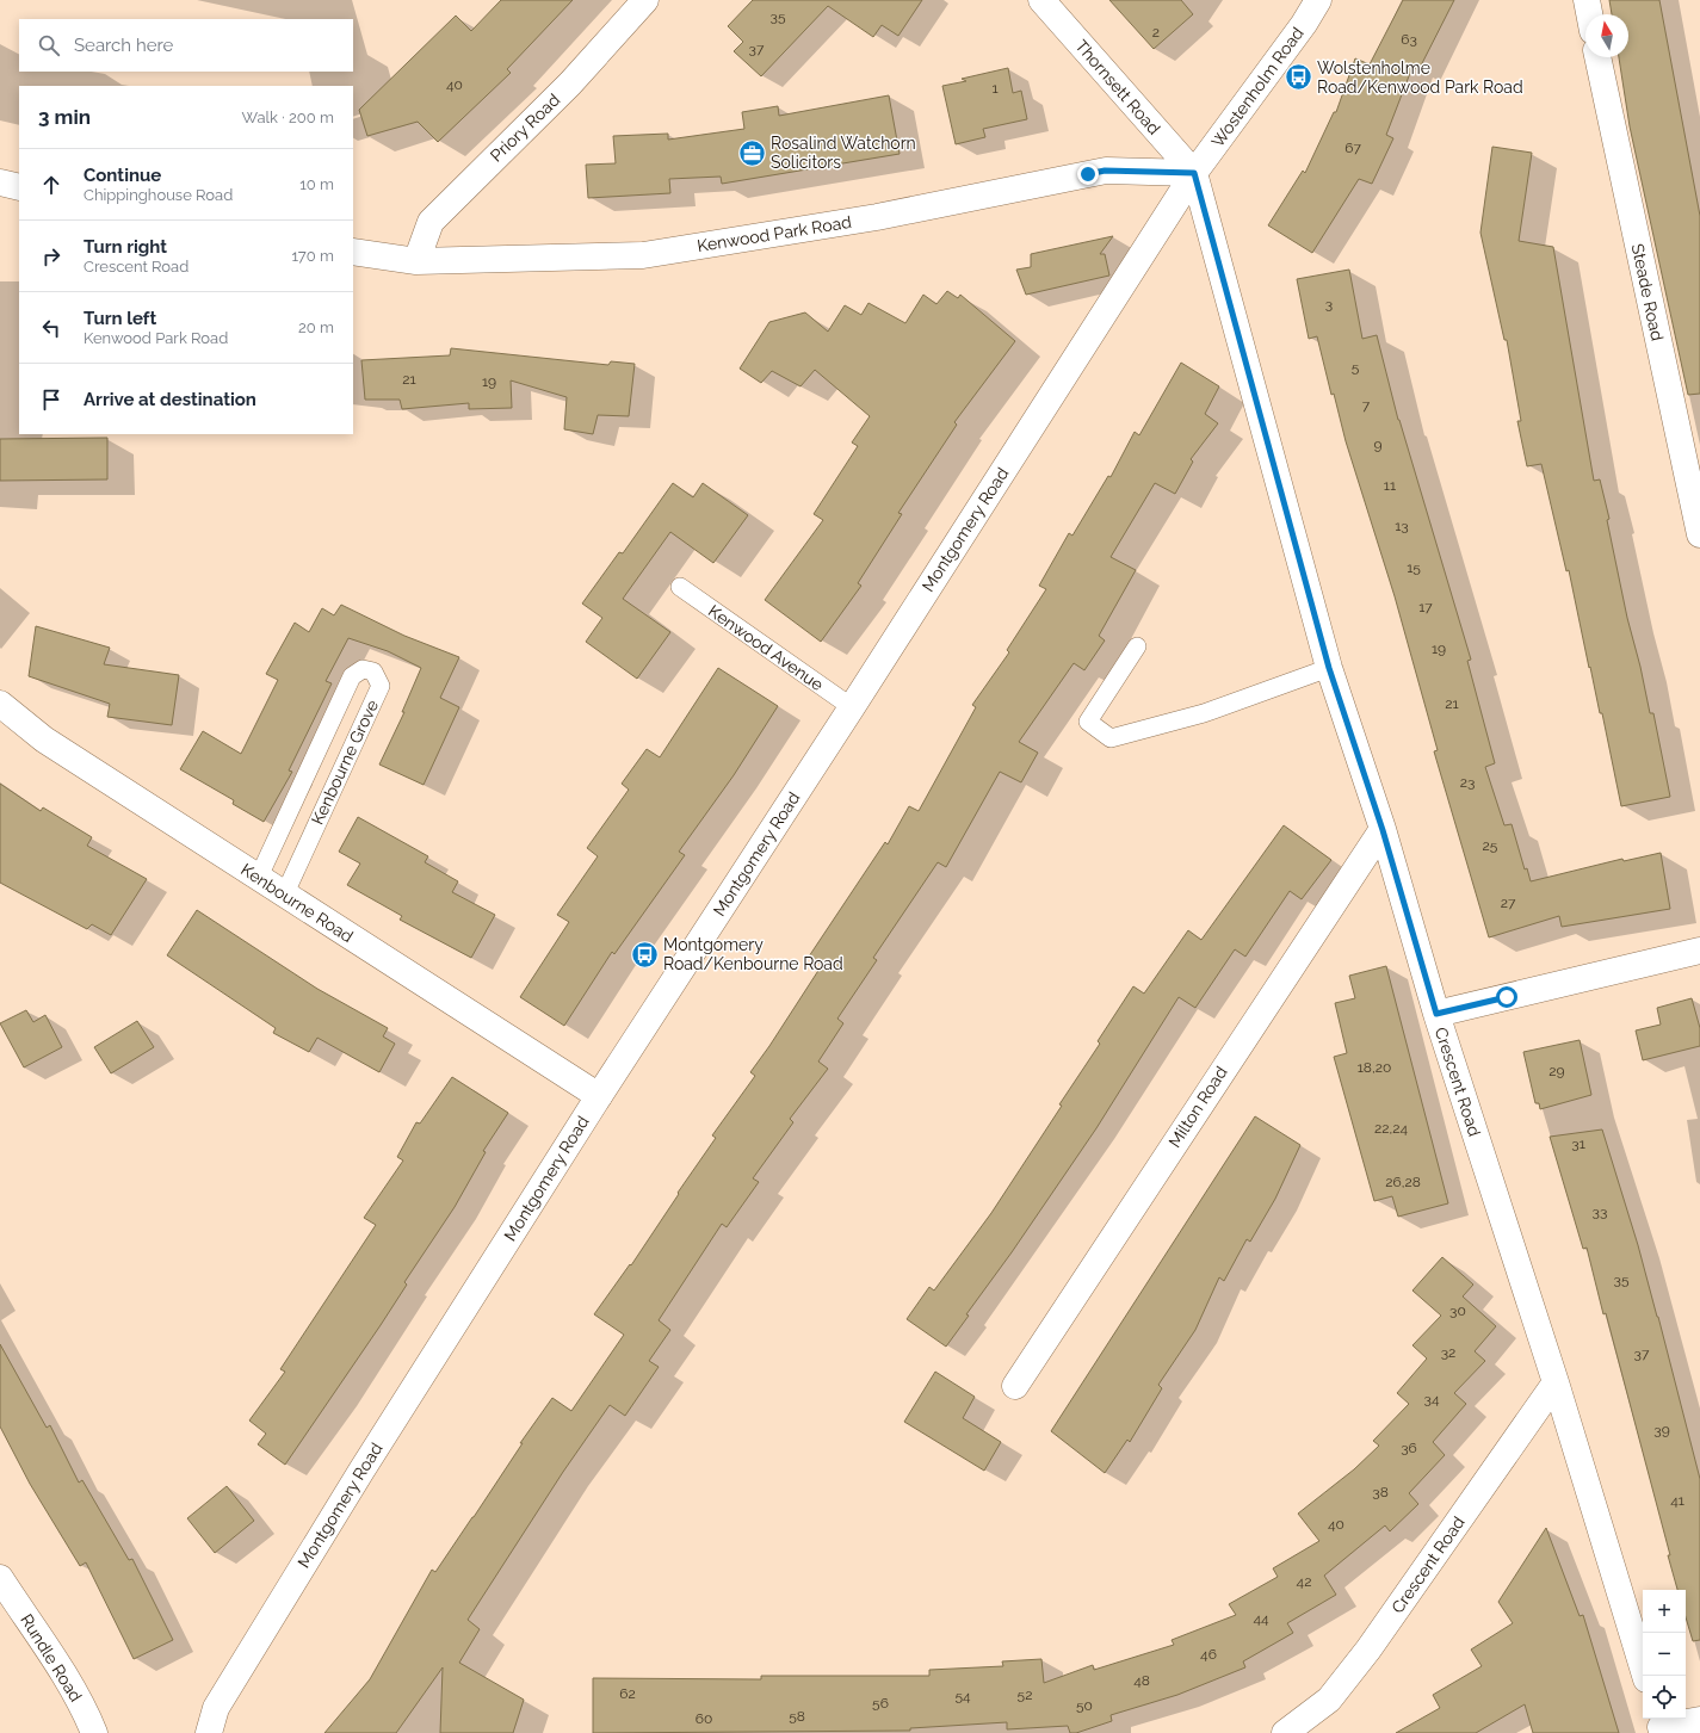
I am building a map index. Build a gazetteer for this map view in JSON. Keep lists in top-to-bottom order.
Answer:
{
  "streets": {
    "street": [
      "Thornsett Road",
      "Wostenholm Road",
      "Priory Road",
      "Kenwood Park Road",
      "Steade Road",
      "Montgomery Road",
      "Kenbourne Road",
      "Crescent Road",
      "Milton Road",
      "Rundle Road"
    ],
    "lane": ["Kenwood Avenue", "Kenbourne Grove"]
  },
  "crossings": [
    ["Thornsett Road", "Wostenholm Road"],
    ["Thornsett Road", "Kenwood Park Road"],
    ["Thornsett Road", "Montgomery Road"],
    ["Thornsett Road", "Crescent Road"],
    ["Wostenholm Road", "Kenwood Park Road"],
    ["Wostenholm Road", "Montgomery Road"],
    ["Wostenholm Road", "Crescent Road"],
    ["Priory Road", "Kenwood Park Road"],
    ["Kenwood Park Road", "Montgomery Road"],
    ["Kenwood Park Road", "Crescent Road"],
    ["Montgomery Road", "Kenwood Avenue"],
    ["Montgomery Road", "Kenbourne Road"],
    ["Montgomery Road", "Crescent Road"],
    ["Kenbourne Grove", "Kenbourne Road"],
    ["Crescent Road", "Milton Road"]
  ],
  "places": {
    "bus stop": ["Wolstenholme Road/Kenwood Park Road", "Montgomery Road/Kenbourne Road"],
    "office": ["Rosalind Watchorn Solicitors"]
  },
  "house_numbers": [
    "35",
    "2",
    "63",
    "37",
    "40",
    "1",
    "67",
    "3",
    "5",
    "21",
    "19",
    "7",
    "9",
    "11",
    "13",
    "15",
    "17",
    "19",
    "21",
    "23",
    "25",
    "27",
    "18,20",
    "29",
    "22,24",
    "31",
    "26,28",
    "33",
    "35",
    "30",
    "32",
    "37",
    "34",
    "39",
    "36",
    "38",
    "41",
    "40",
    "42",
    "44",
    "46",
    "48",
    "62",
    "52",
    "54",
    "56",
    "50",
    "58",
    "60"
  ],
  "north": "top",
  "page": {
    "search": "Search here",
    "heading": ["3 min", "Walk · 200 m"],
    "list": [
      ["Continue", "Chippinghouse Road", "10 m"],
      ["Turn right", "Crescent Road", "170 m"],
      ["Turn left", "Kenwood Park Road", "20 m"],
      "Arrive at destination"
    ],
    "map_buttons": ["+", "−"]
  }
}
